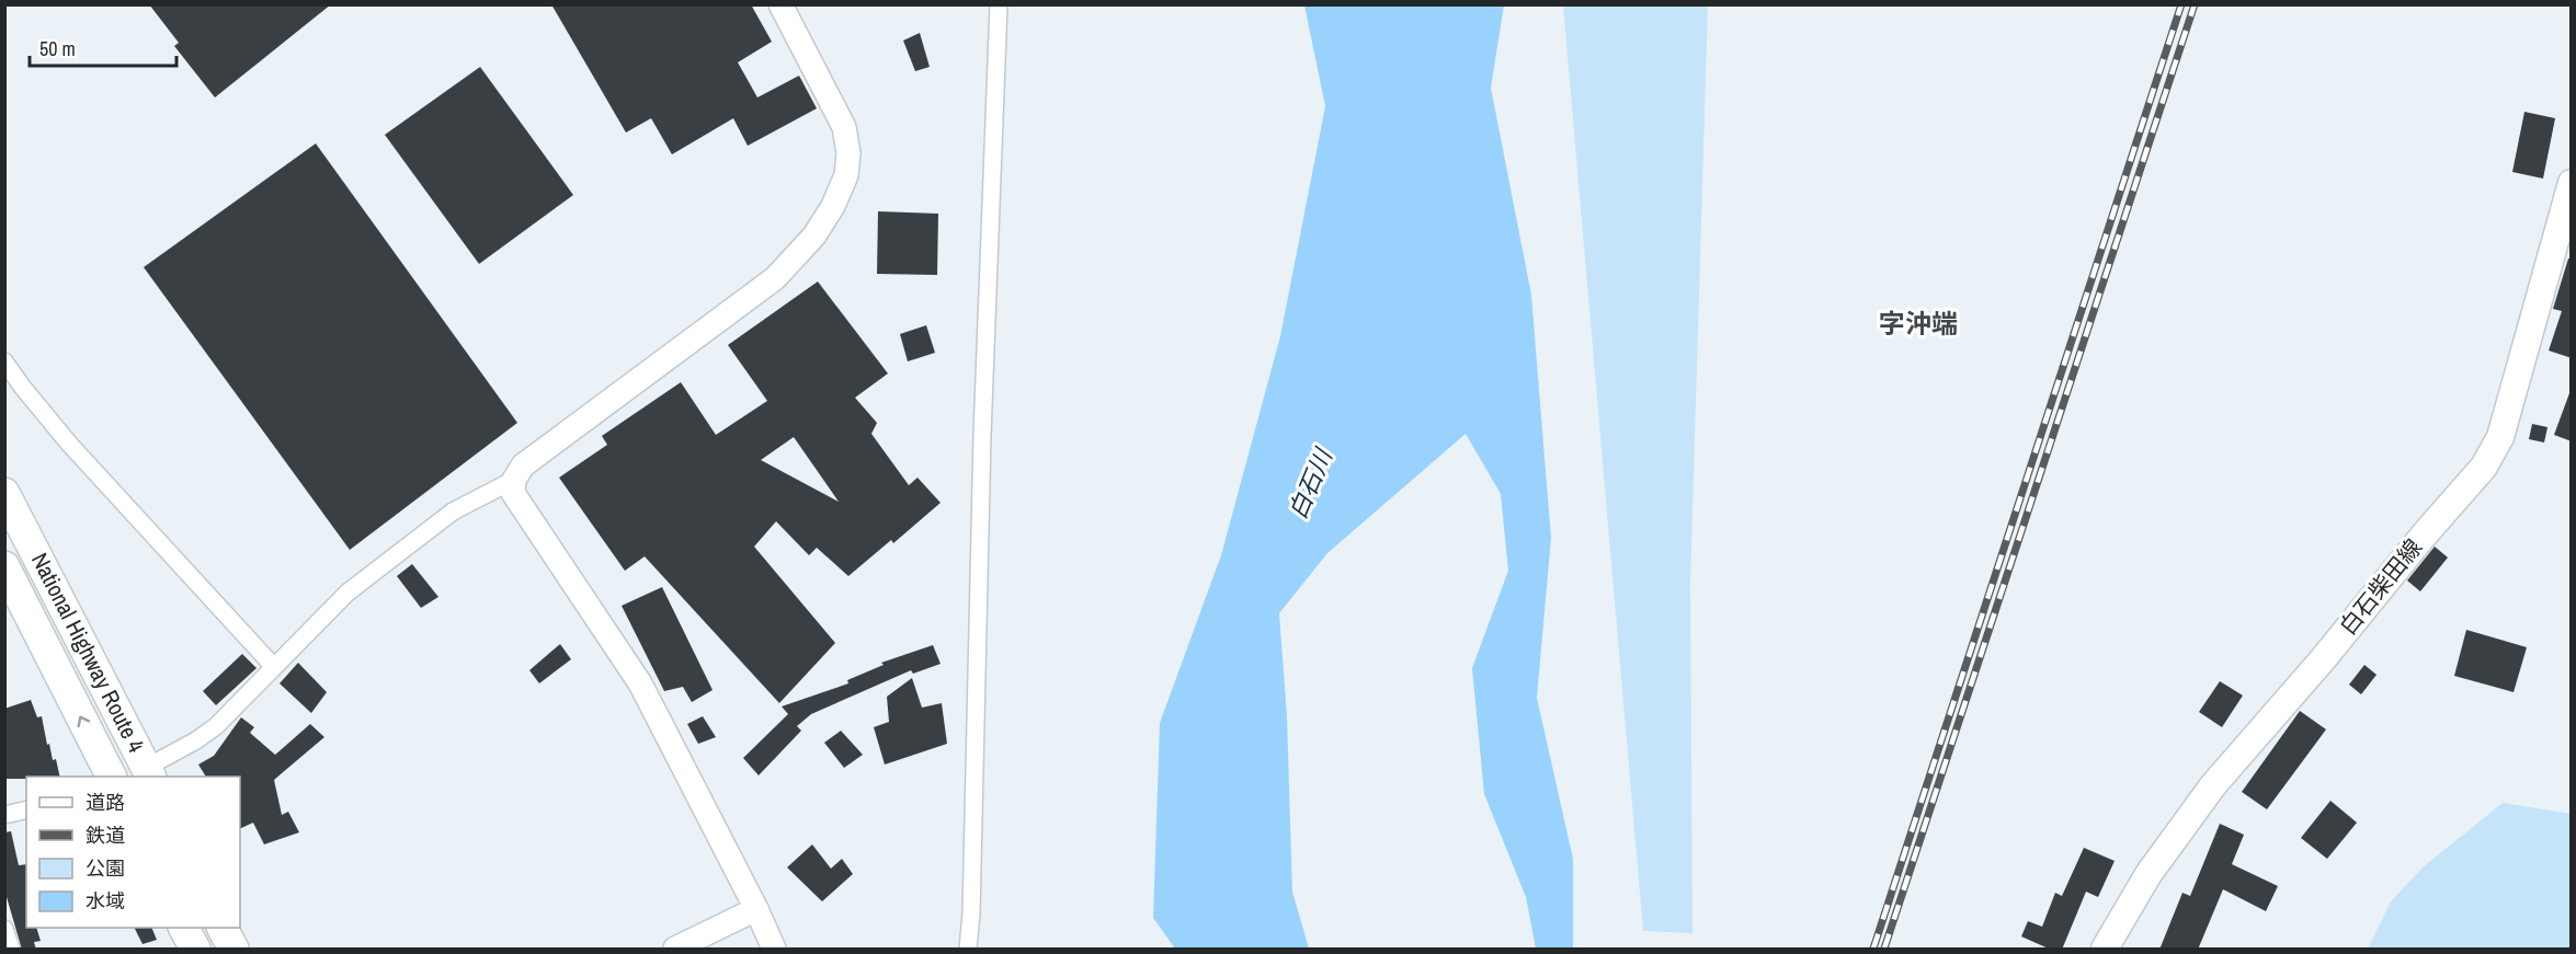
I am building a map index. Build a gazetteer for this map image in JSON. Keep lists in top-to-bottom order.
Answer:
{
  "streets": {
    "highway": ["National Highway Route 4"],
    "main road": ["白石柴田線"]
  },
  "districts": ["字沖端"],
  "water": ["白石川"],
  "legend": [
    "道路",
    "鉄道",
    "公園",
    "水域"
  ],
  "scale_bar": "50 m"
}
